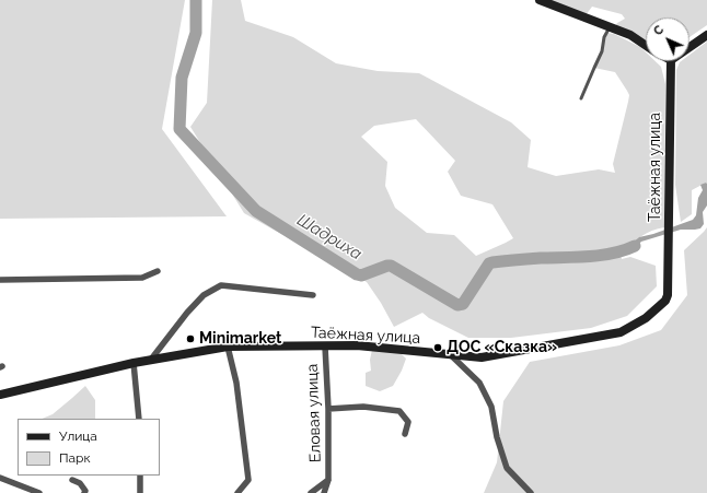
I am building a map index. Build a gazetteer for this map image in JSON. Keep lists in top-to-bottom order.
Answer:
{
  "streets": {
    "street": ["Таёжная улица", "Еловая улица"]
  },
  "crossings": [
    ["Таёжная улица", "Еловая улица"]
  ],
  "water": ["Шадриха"],
  "places": ["Minimarket", "ДОС «Сказка»"],
  "legend": ["Улица", "Парк"],
  "north": "top left"
}
